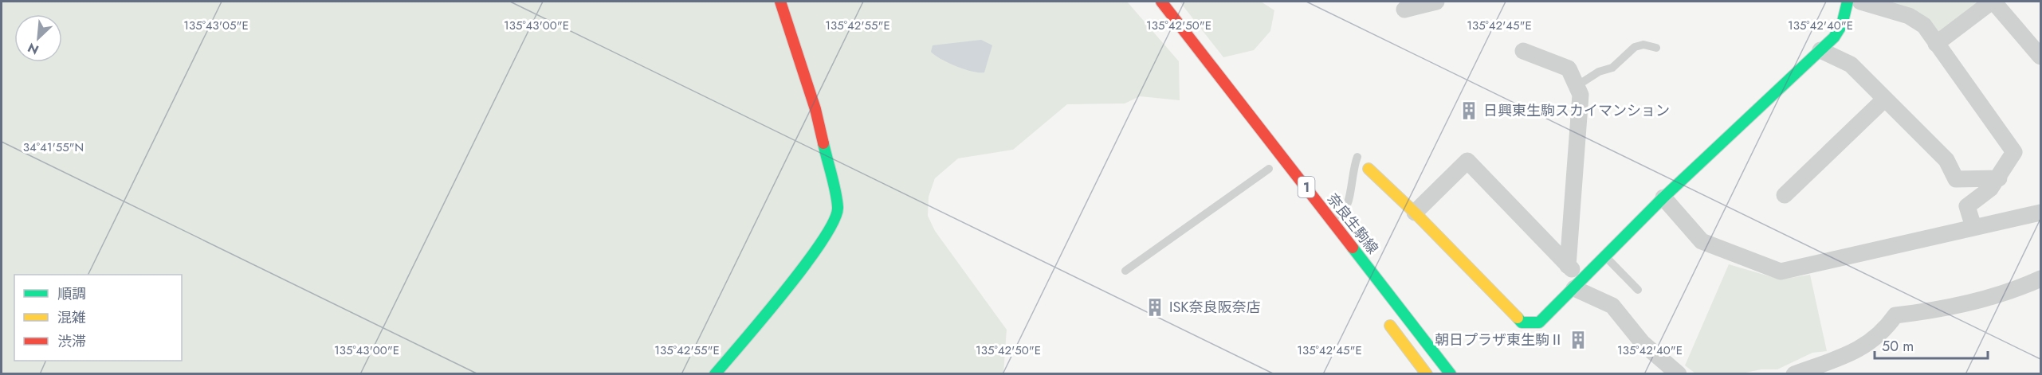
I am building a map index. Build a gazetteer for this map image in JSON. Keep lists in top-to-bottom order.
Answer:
{
  "streets": {
    "street": ["1", "奈良生駒線"]
  },
  "places": {
    "building": ["日興東生駒スカイマンション", "ISK奈良阪奈店", "朝日プラザ東生駒Ⅱ"]
  },
  "legend": ["順調", "混雑", "渋滞"],
  "scale_bar": "50 m",
  "north": "bottom left",
  "coordinates": [
    "135°43'05\"E",
    "135°43'00\"E",
    "135°42'55\"E",
    "135°42'50\"E",
    "135°42'45\"E",
    "135°42'40\"E",
    "34°41'55\"N"
  ]
}
